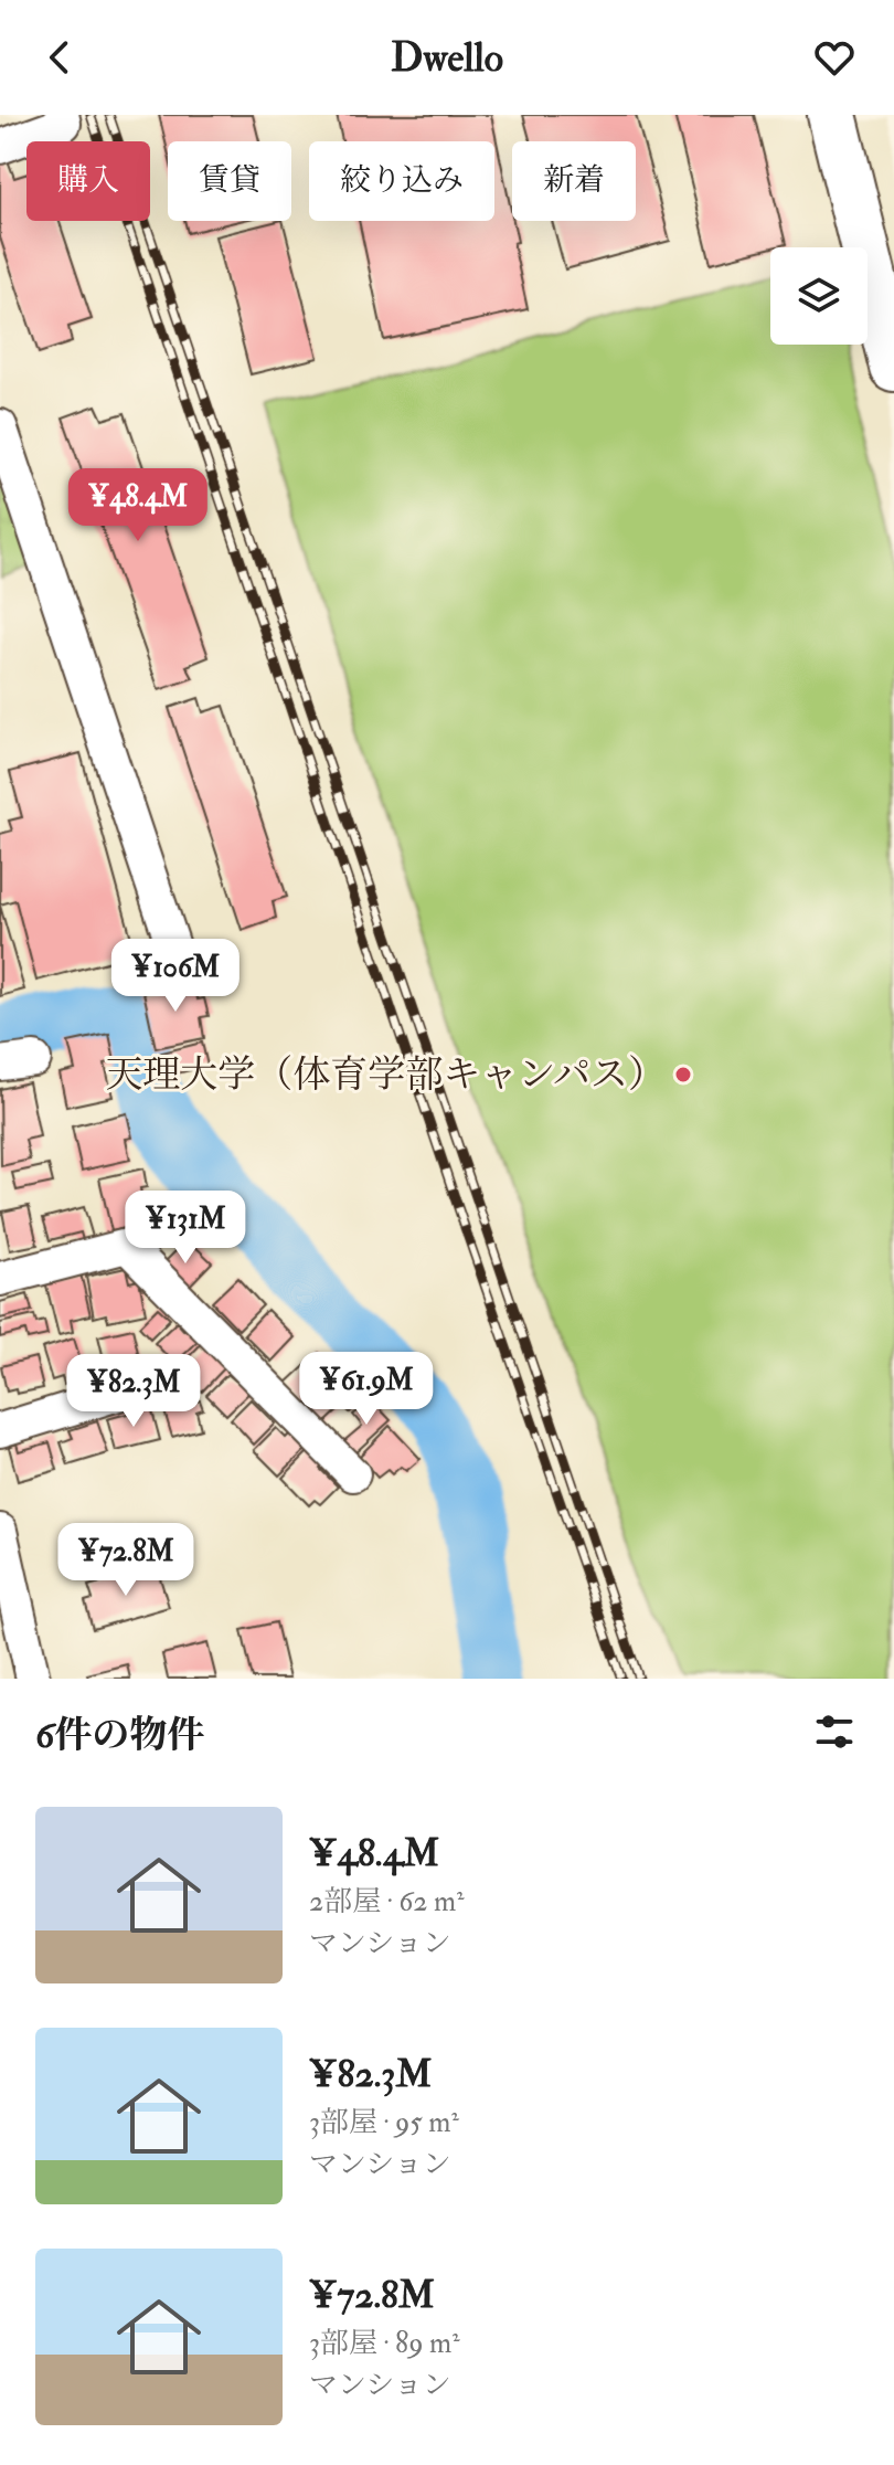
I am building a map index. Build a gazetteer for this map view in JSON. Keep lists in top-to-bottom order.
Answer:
{
  "places": ["天理大学（体育学部キャンパス）"],
  "page": {
    "header": "Dwello",
    "chip": [
      "購入",
      "賃貸",
      "絞り込み",
      "新着"
    ],
    "price": [
      "¥48.4M",
      "¥106M",
      "¥131M",
      "¥61.9M",
      "¥82.3M",
      "¥72.8M"
    ],
    "heading": "6件の物件",
    "list": [
      {
        "name": "¥48.4M",
        "note": "2部屋 · 62 m² · マンション"
      },
      {
        "name": "¥82.3M",
        "note": "3部屋 · 95 m² · マンション"
      },
      {
        "name": "¥72.8M",
        "note": "3部屋 · 89 m² · マンション"
      }
    ]
  }
}
